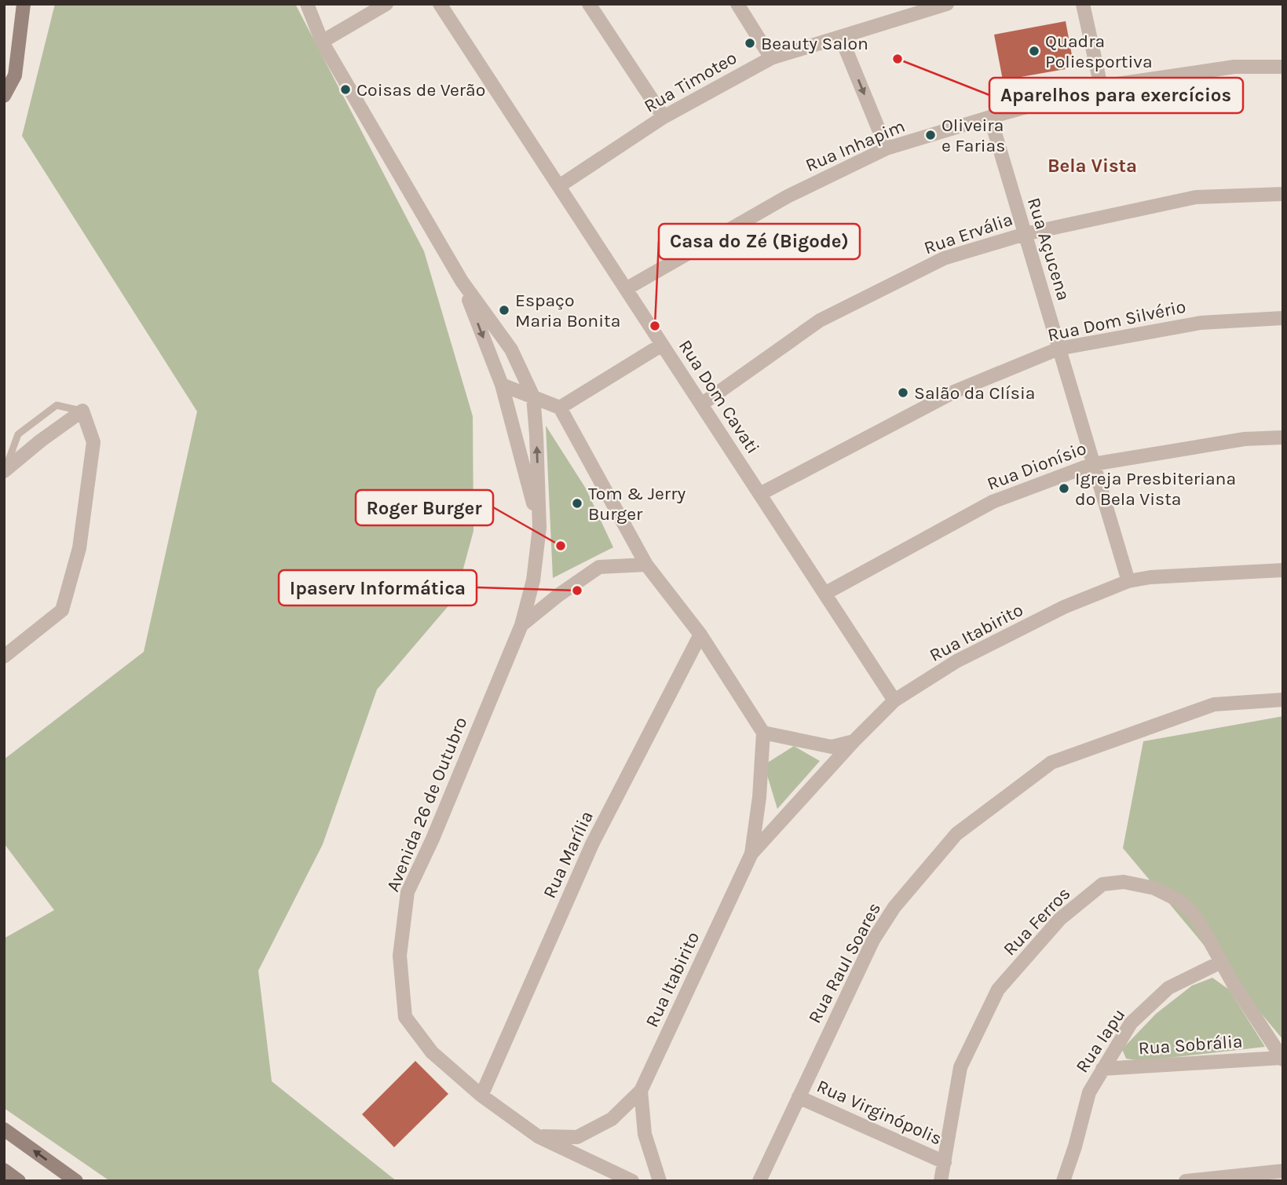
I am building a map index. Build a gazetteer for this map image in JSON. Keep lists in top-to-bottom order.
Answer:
{
  "streets": {
    "street": [
      "Rua Timoteo",
      "Rua Inhapim",
      "Rua Ervália",
      "Rua Açucena",
      "Rua Dom Silvério",
      "Rua Dom Cavati",
      "Rua Dionísio",
      "Rua Itabirito",
      "Avenida 26 de Outubro",
      "Rua Marília",
      "Rua Ferros",
      "Rua Raul Soares",
      "Rua Iapu",
      "Rua Sobrália",
      "Rua Virginópolis"
    ]
  },
  "crossings": [
    ["Rua Timoteo", "Rua Dom Cavati"],
    ["Rua Inhapim", "Rua Açucena"],
    ["Rua Inhapim", "Rua Dom Cavati"],
    ["Rua Ervália", "Rua Açucena"],
    ["Rua Ervália", "Rua Dom Cavati"],
    ["Rua Açucena", "Rua Dom Silvério"],
    ["Rua Açucena", "Rua Dionísio"],
    ["Rua Açucena", "Rua Itabirito"],
    ["Rua Dom Silvério", "Rua Dom Cavati"],
    ["Rua Dom Cavati", "Rua Dionísio"],
    ["Rua Dom Cavati", "Rua Itabirito"],
    ["Rua Itabirito", "Avenida 26 de Outubro"],
    ["Avenida 26 de Outubro", "Rua Marília"],
    ["Rua Ferros", "Rua Iapu"],
    ["Rua Ferros", "Rua Sobrália"],
    ["Rua Ferros", "Rua Virginópolis"],
    ["Rua Raul Soares", "Rua Virginópolis"],
    ["Rua Iapu", "Rua Sobrália"]
  ],
  "districts": ["Bela Vista"],
  "places": [
    "Beauty Salon",
    "Quadra Poliesportiva",
    "Aparelhos para exercícios",
    "Coisas de Verão",
    "Oliveira e Farias",
    "Espaço Maria Bonita",
    "Casa do Zé (Bigode)",
    "Salão da Clísia",
    "Igreja Presbiteriana do Bela Vista",
    "Tom & Jerry Burger",
    "Roger Burger",
    "Ipaserv Informática"
  ]
}
